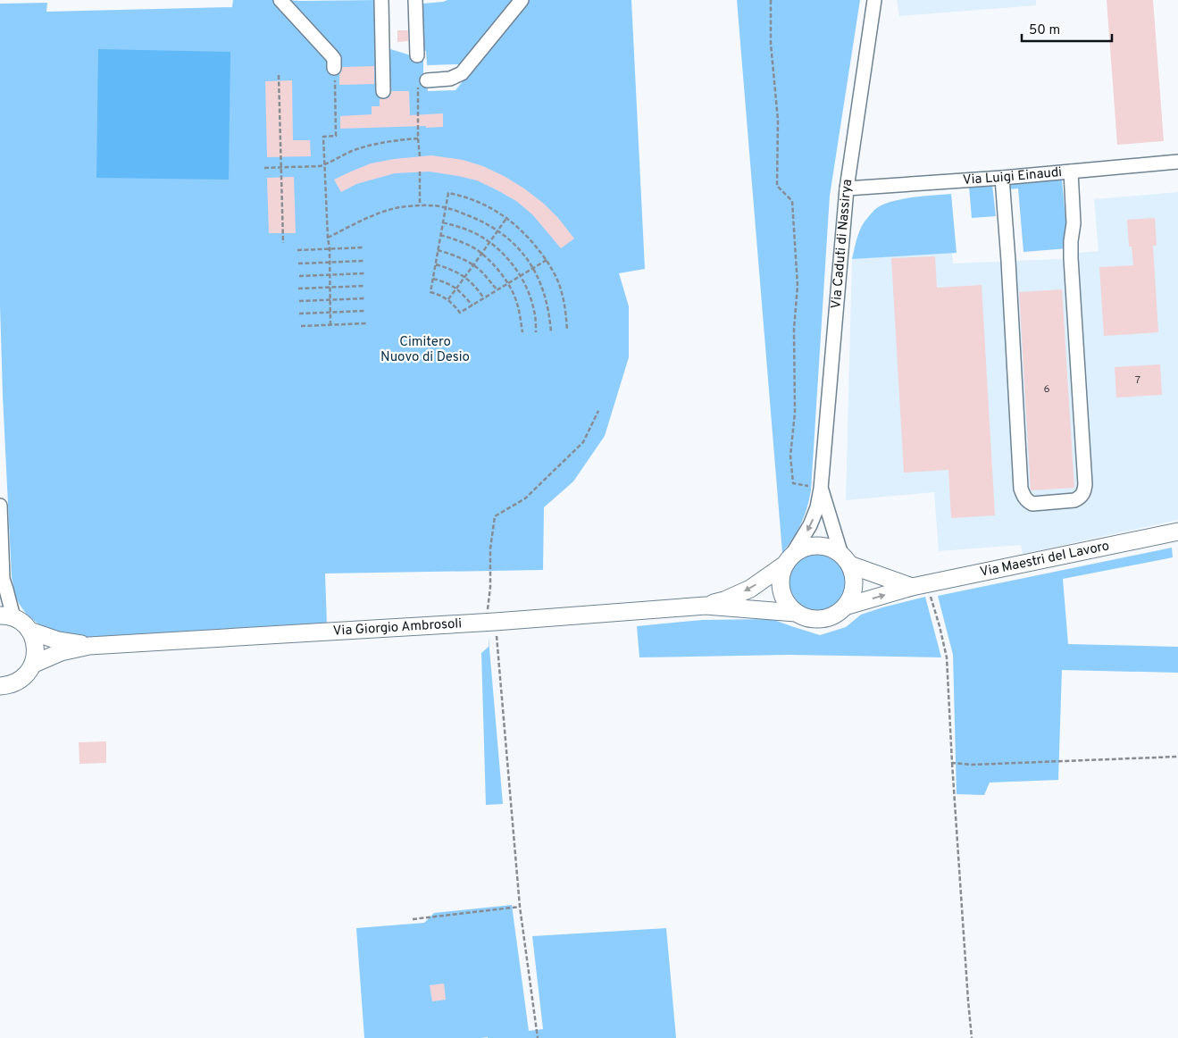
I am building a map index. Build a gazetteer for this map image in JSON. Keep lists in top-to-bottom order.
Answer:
{
  "streets": {
    "main road": ["Via Maestri del Lavoro", "Via Giorgio Ambrosoli"],
    "street": ["Via Luigi Einaudi", "Via Caduti di Nassirya"]
  },
  "crossings": [
    ["Via Luigi Einaudi", "Via Caduti di Nassirya"],
    ["Via Caduti di Nassirya", "Via Maestri del Lavoro"],
    ["Via Caduti di Nassirya", "Via Giorgio Ambrosoli"],
    ["Via Maestri del Lavoro", "Via Giorgio Ambrosoli"]
  ],
  "parks": ["Cimitero Nuovo di Desio"],
  "house_numbers": ["7", "6"],
  "scale_bar": "50 m"
}
